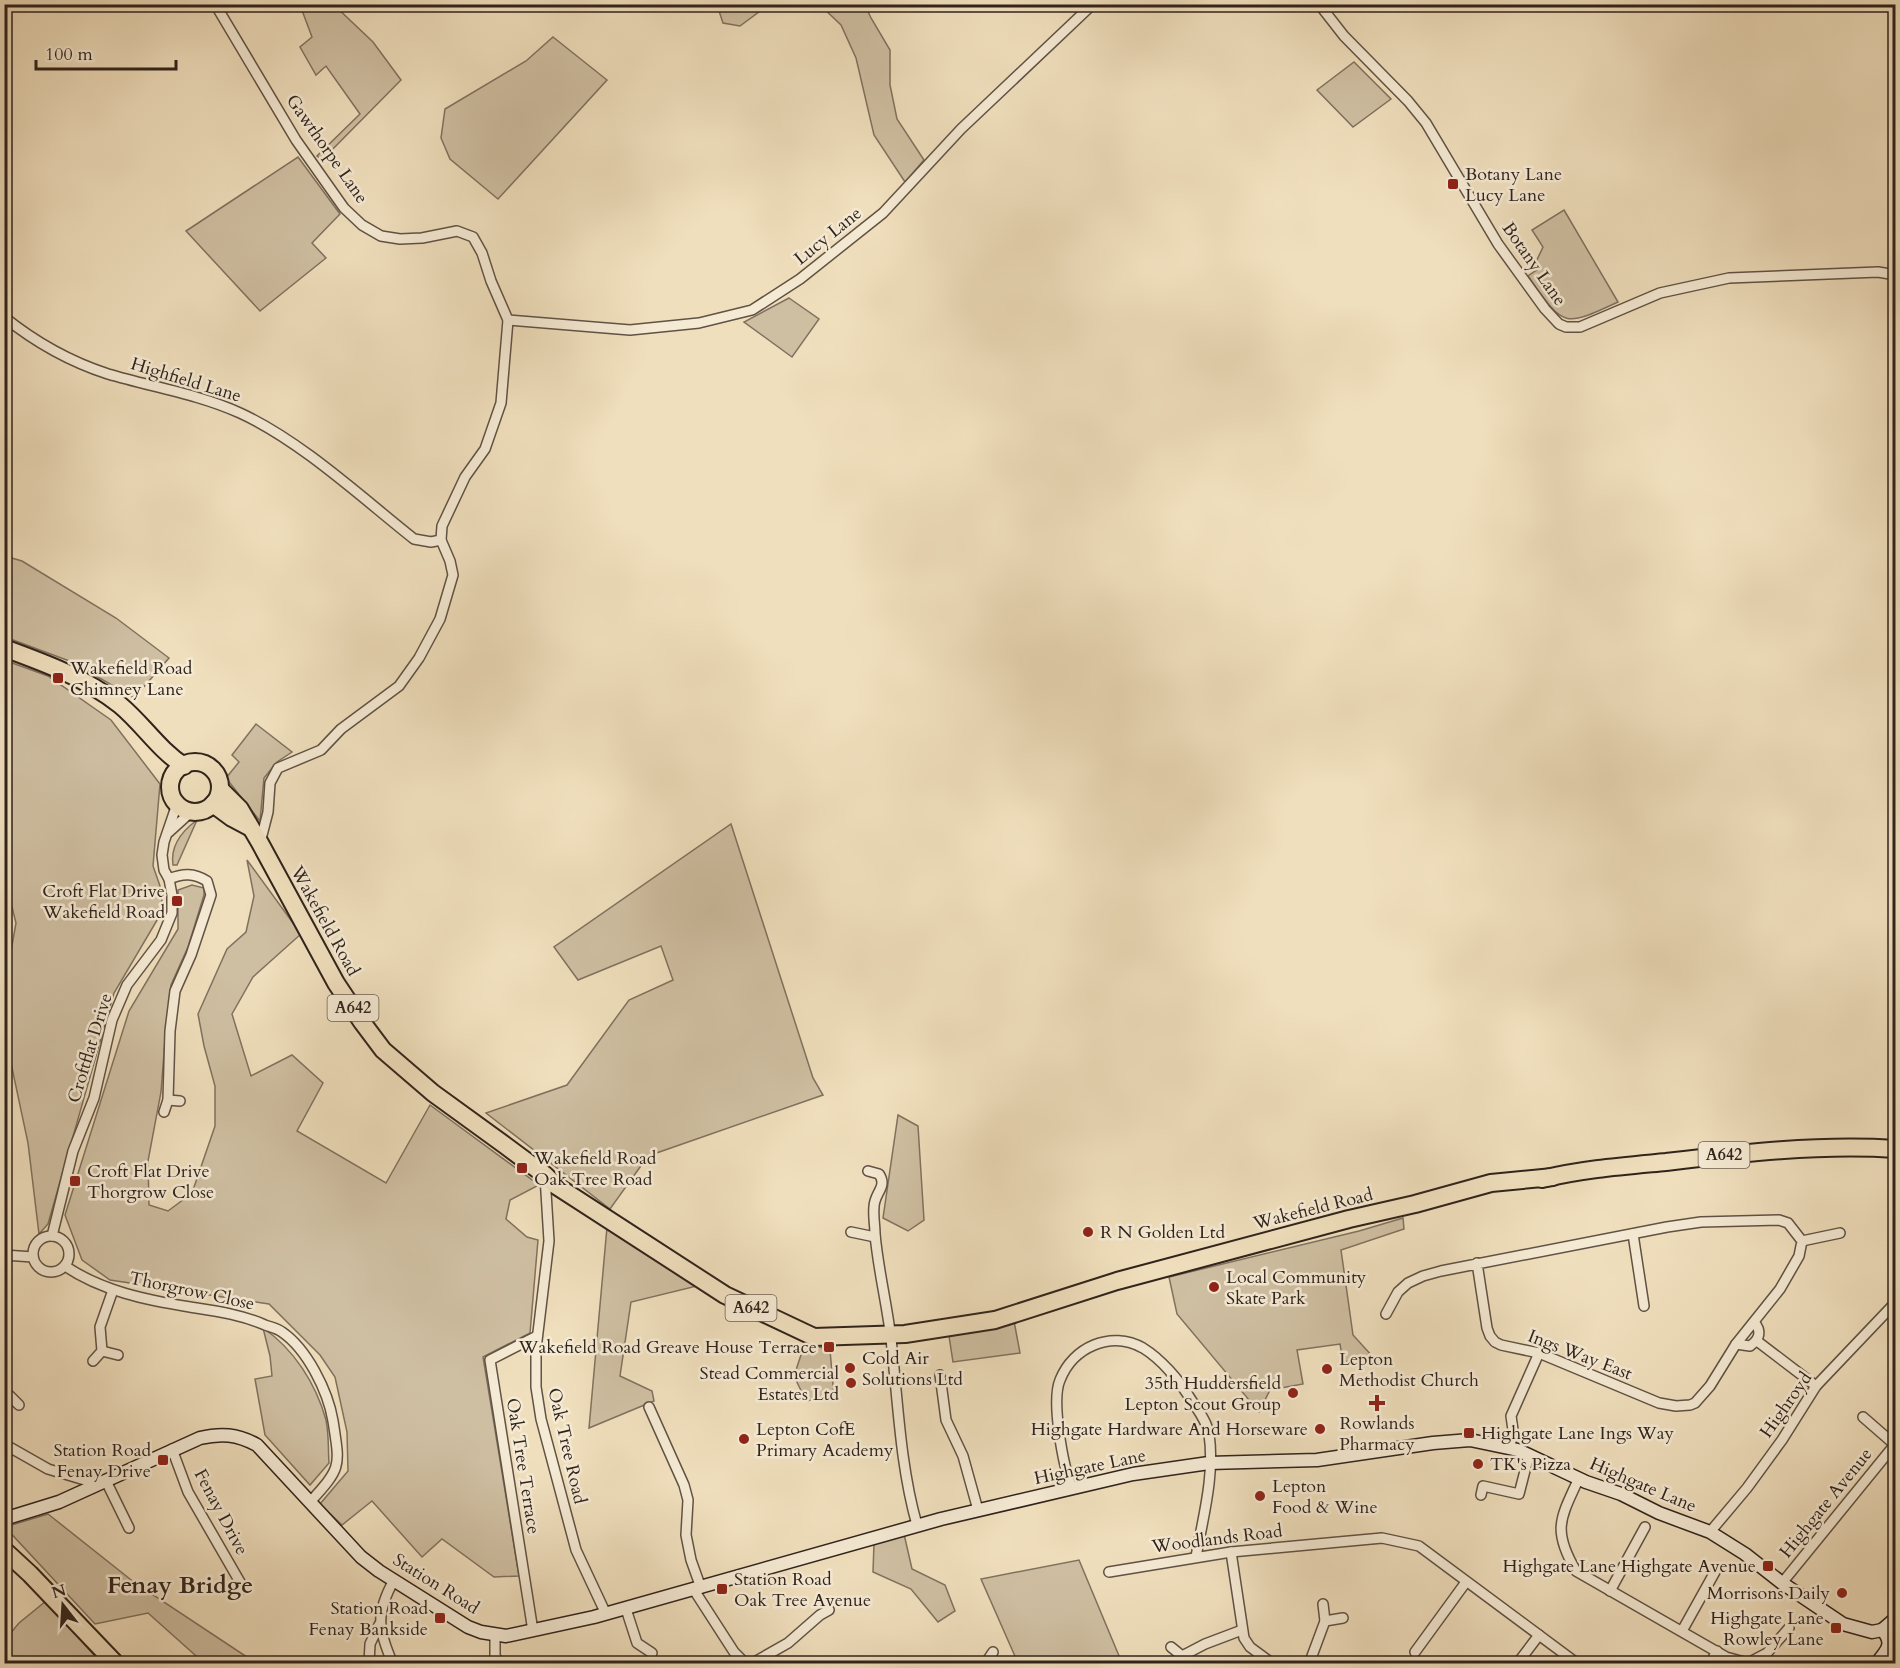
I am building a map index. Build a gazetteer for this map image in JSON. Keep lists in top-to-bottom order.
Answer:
{
  "streets": {
    "highway": ["Wakefield Road", "A642"],
    "street": [
      "Gawthorpe Lane",
      "Lucy Lane",
      "Botany Lane",
      "Highfield Lane",
      "Croftflat Drive",
      "Thorgrow Close",
      "Ings Way East",
      "Highroyd",
      "Oak Tree Road",
      "Oak Tree Terrace",
      "Highgate Lane",
      "Highgate Avenue",
      "Fenay Drive",
      "Woodlands Road",
      "Station Road"
    ]
  },
  "crossings": [
    ["Gawthorpe Lane", "Lucy Lane"],
    ["Wakefield Road", "Croftflat Drive"],
    ["Wakefield Road", "Oak Tree Road"],
    ["Croftflat Drive", "Thorgrow Close"],
    ["Thorgrow Close", "Station Road"],
    ["Highroyd", "Highgate Lane"],
    ["Oak Tree Road", "Oak Tree Terrace"],
    ["Oak Tree Road", "Station Road"],
    ["Oak Tree Terrace", "Station Road"],
    ["Highgate Lane", "Highgate Avenue"],
    ["Highgate Lane", "Station Road"],
    ["Fenay Drive", "Station Road"]
  ],
  "districts": ["Fenay Bridge"],
  "places": {
    "transit": [
      "Botany Lane Lucy Lane",
      "Wakefield Road Chimney Lane",
      "Croft Flat Drive Wakefield Road",
      "Wakefield Road Oak Tree Road",
      "Croft Flat Drive Thorgrow Close",
      "Wakefield Road Greave House Terrace",
      "Highgate Lane Ings Way",
      "Station Road Fenay Drive",
      "Highgate Lane Highgate Avenue",
      "Station Road Oak Tree Avenue",
      "Station Road Fenay Bankside",
      "Highgate Lane Rowley Lane"
    ],
    "other": [
      "R N Golden Ltd",
      "Local Community Skate Park",
      "Cold Air Solutions Ltd",
      "Lepton Methodist Church",
      "Stead Commercial Estates Ltd",
      "35th Huddersfield Lepton Scout Group",
      "Highgate Hardware And Horseware",
      "Lepton CofE Primary Academy",
      "TK's Pizza",
      "Lepton Food & Wine",
      "Morrisons Daily"
    ],
    "health": ["Rowlands Pharmacy"]
  },
  "scale_bar": "100 m",
  "north": "top"
}
